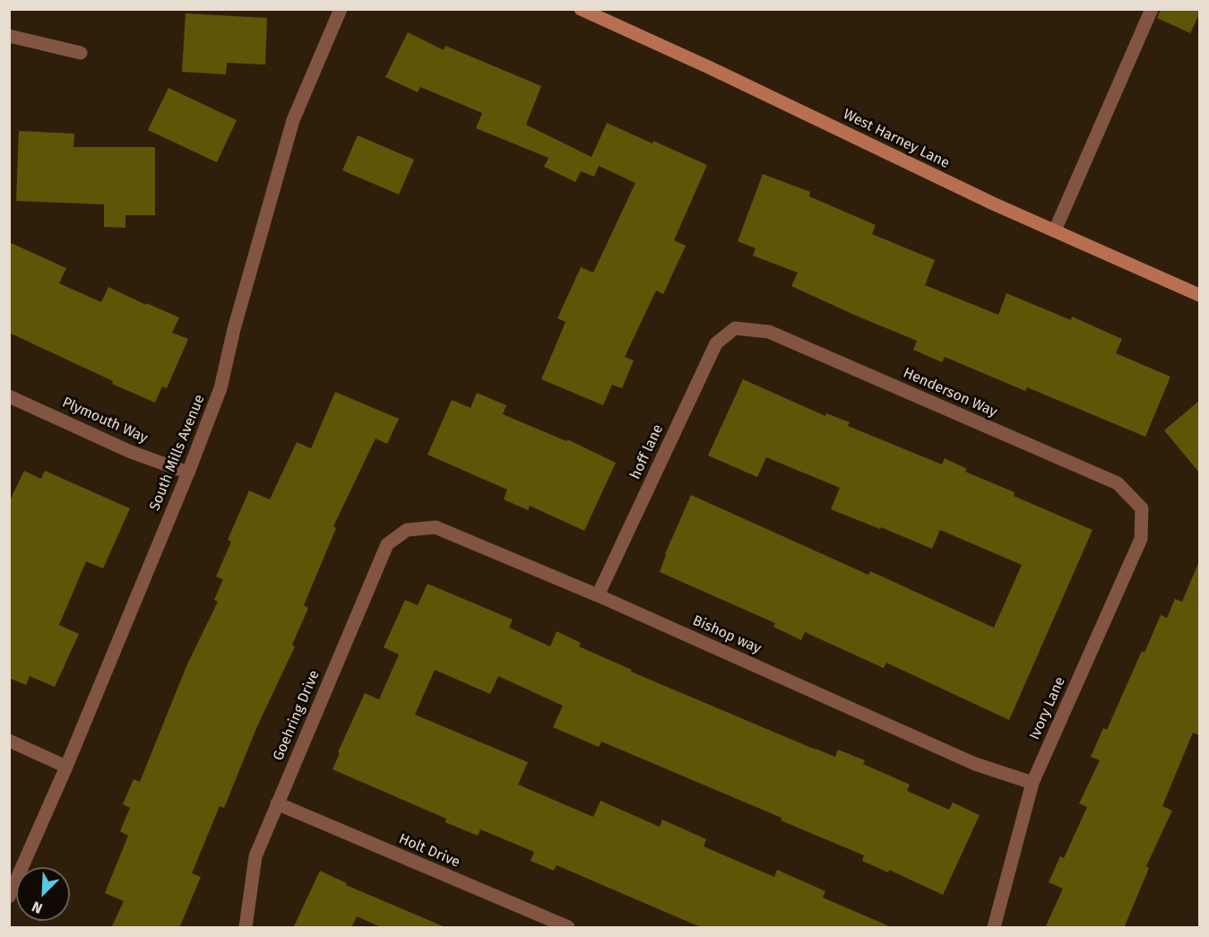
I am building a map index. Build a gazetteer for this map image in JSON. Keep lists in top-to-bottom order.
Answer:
{
  "streets": {
    "main road": ["West Harney Lane"],
    "street": [
      "Henderson Way",
      "Plymouth Way",
      "hoff lane",
      "South Mills Avenue",
      "Bishop way",
      "Ivory Lane",
      "Goehring Drive",
      "Holt Drive"
    ]
  },
  "crossings": [
    ["Henderson Way", "hoff lane"],
    ["Henderson Way", "Ivory Lane"],
    ["Plymouth Way", "South Mills Avenue"],
    ["hoff lane", "Bishop way"],
    ["Bishop way", "Ivory Lane"],
    ["Bishop way", "Goehring Drive"],
    ["Goehring Drive", "Holt Drive"]
  ],
  "north": "bottom left"
}
